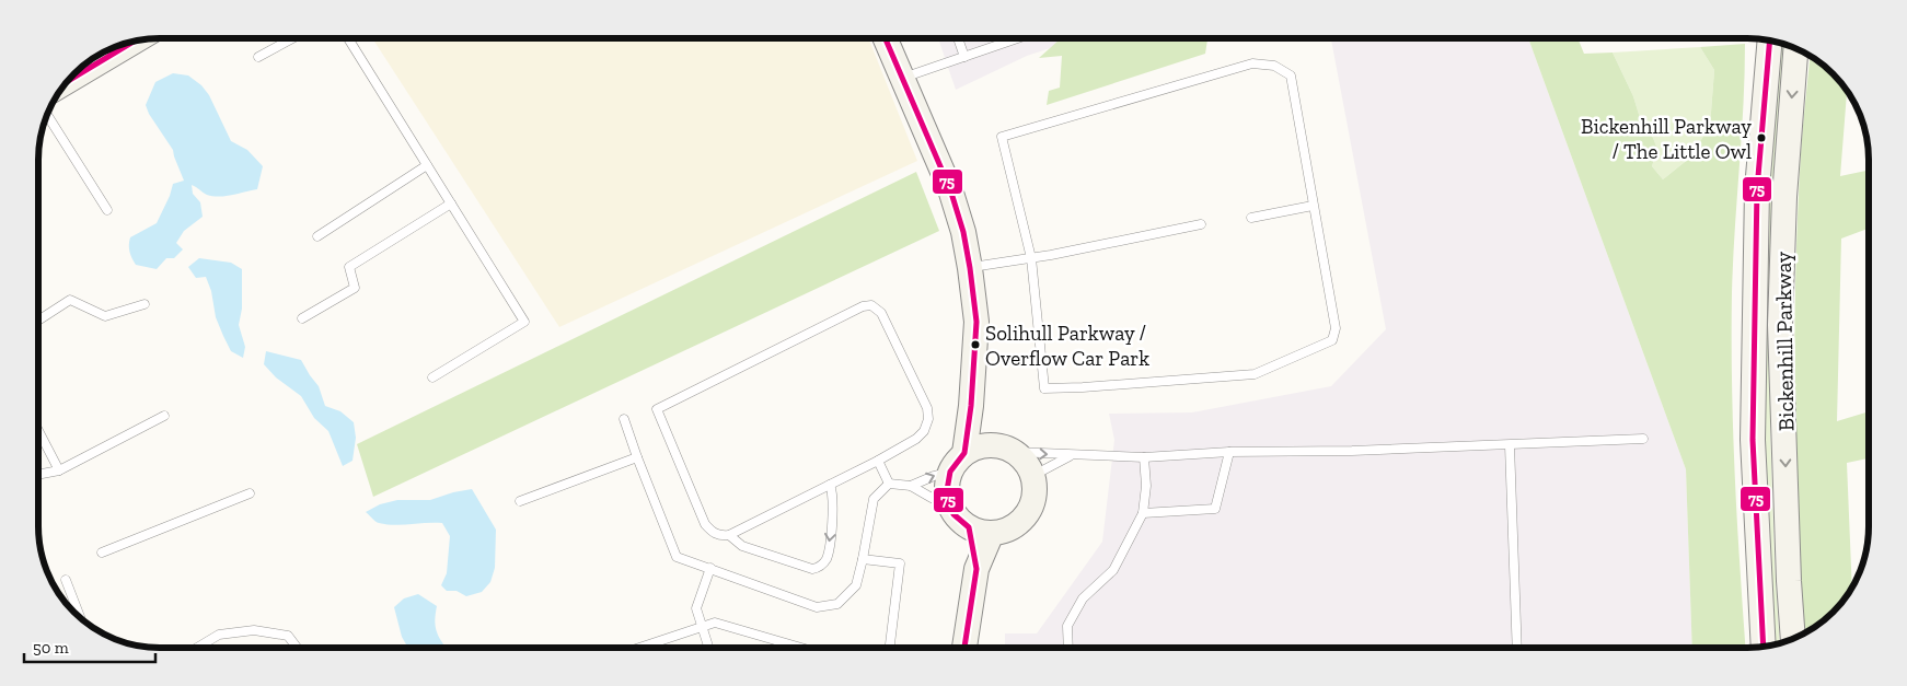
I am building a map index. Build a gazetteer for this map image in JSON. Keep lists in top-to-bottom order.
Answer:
{
  "streets": {
    "main road": ["Bickenhill Parkway"]
  },
  "places": ["Bickenhill Parkway / The Little Owl", "Solihull Parkway / Overflow Car Park"],
  "lines": ["transit line 75"],
  "scale_bar": "50 m"
}
